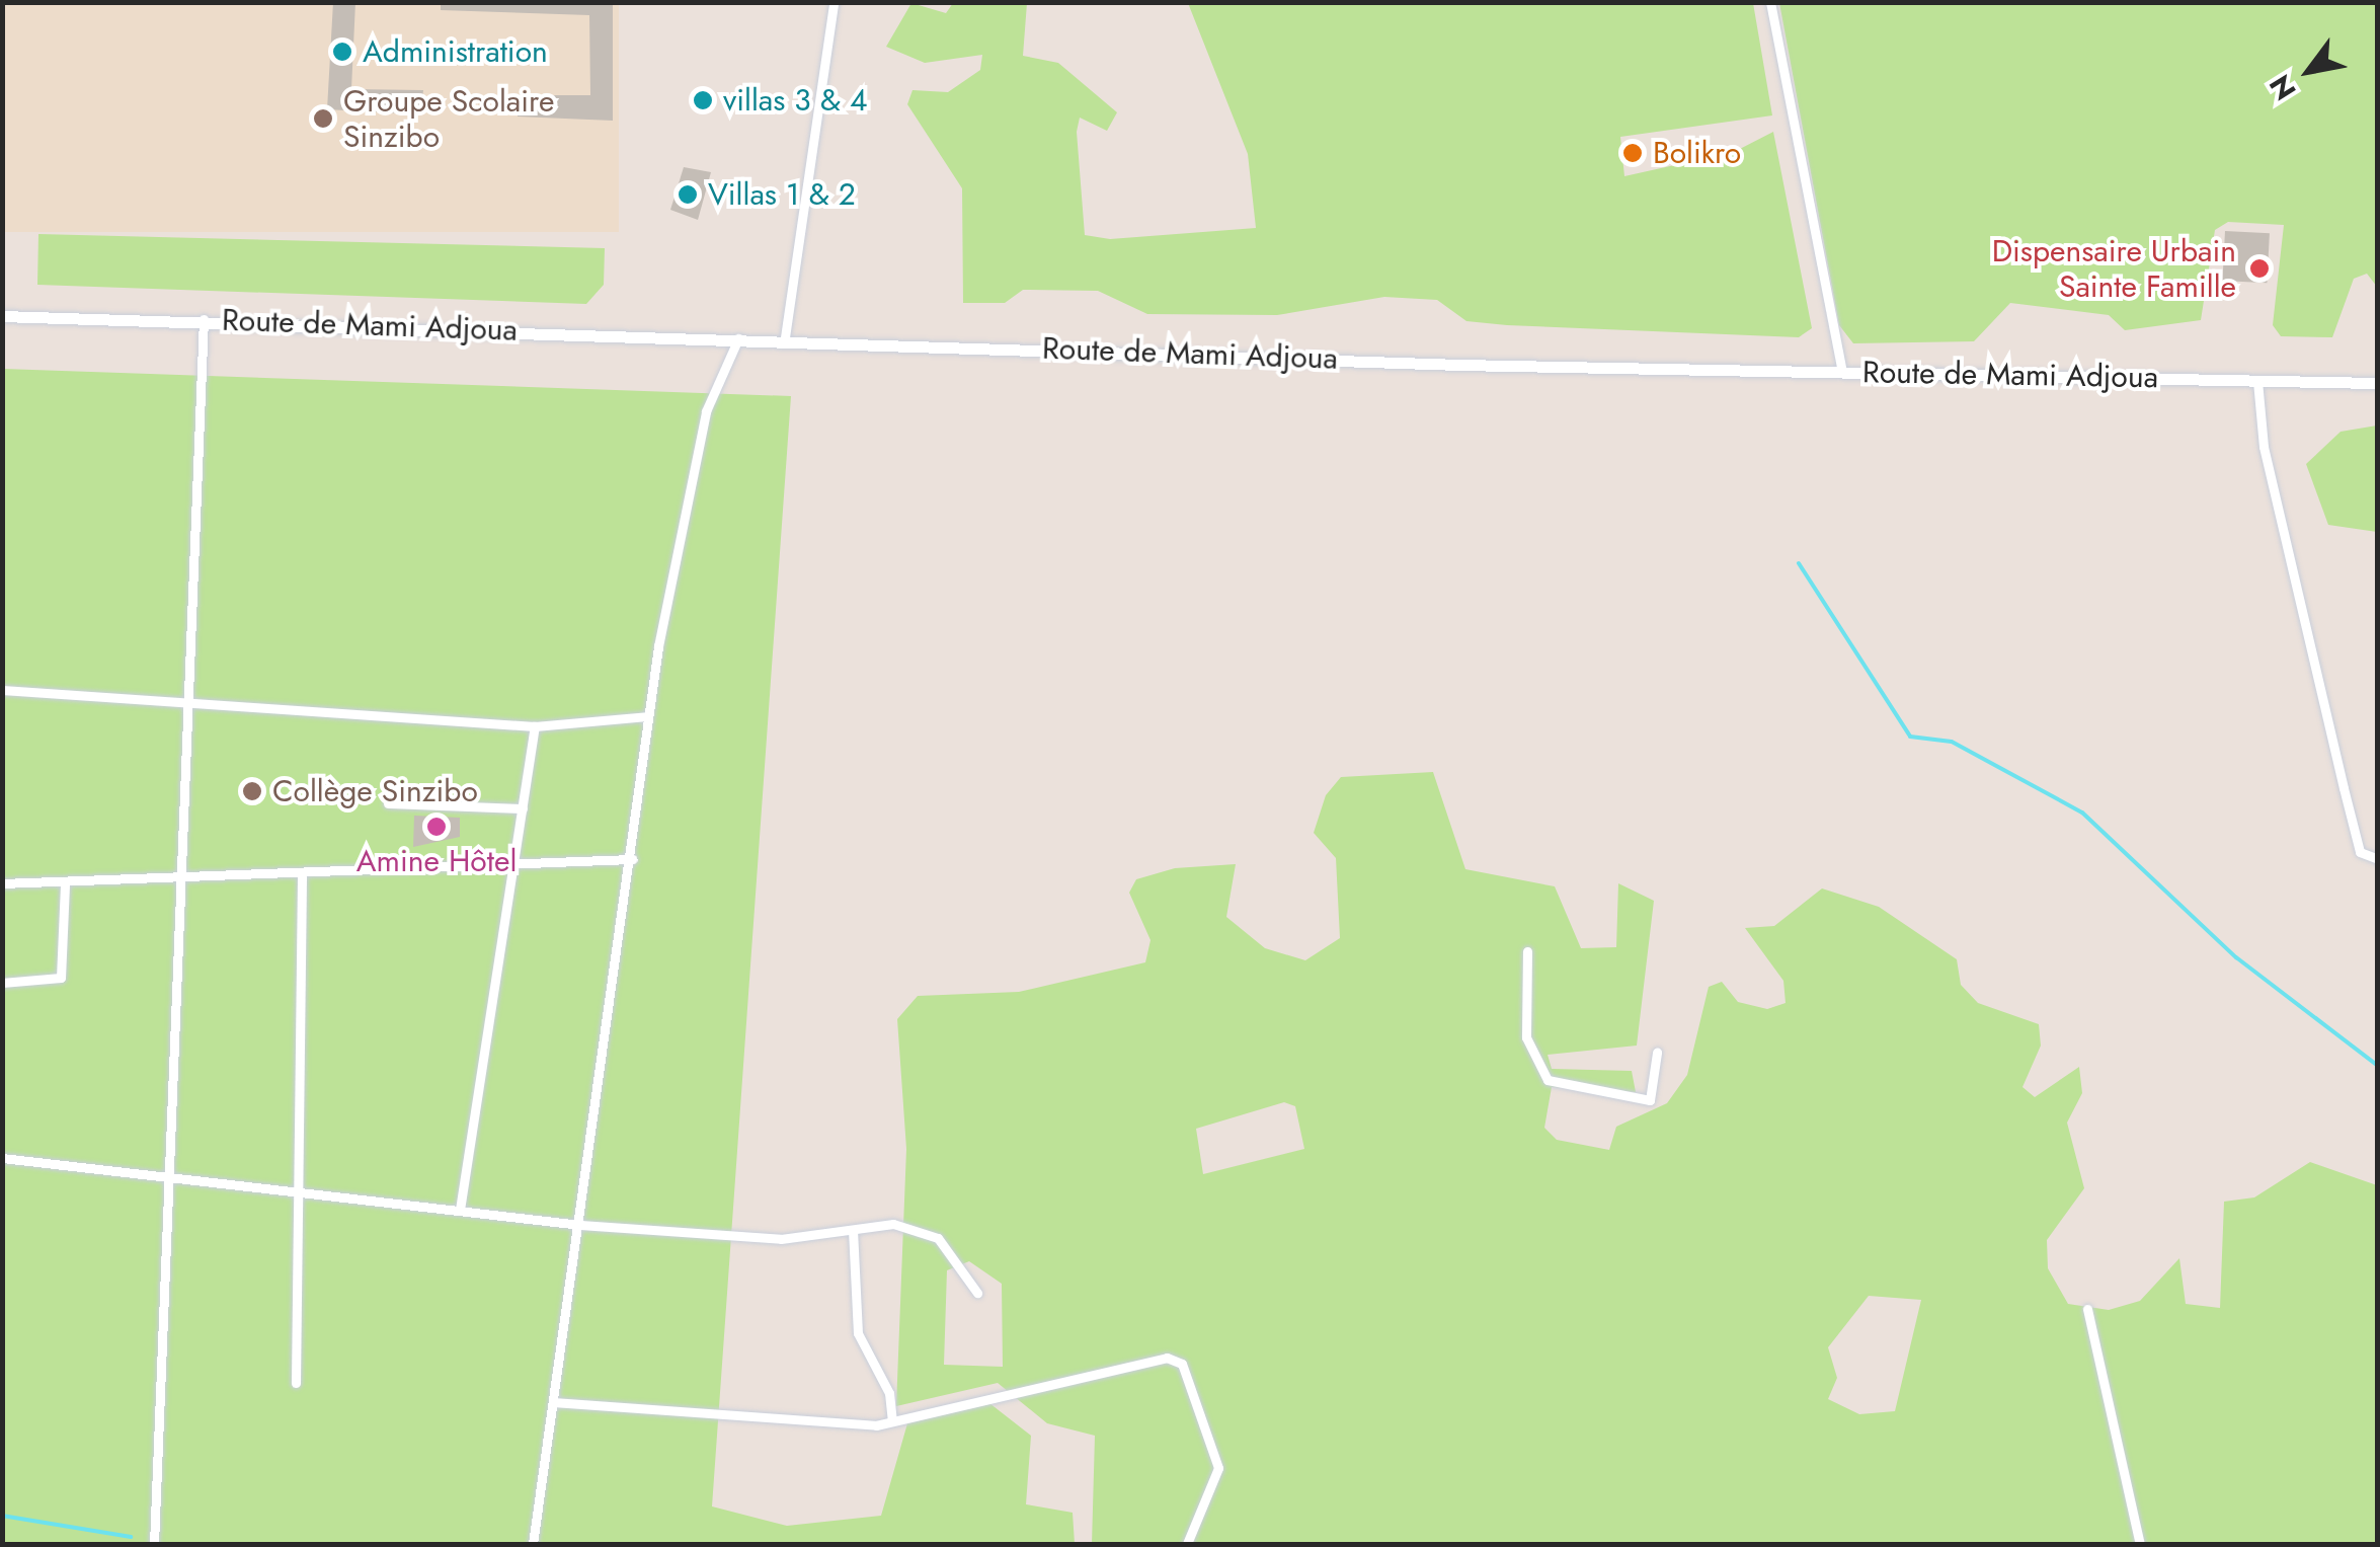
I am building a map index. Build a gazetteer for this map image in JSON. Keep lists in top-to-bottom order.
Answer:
{
  "streets": {
    "street": ["Route de Mami Adjoua"]
  },
  "places": [
    "Administration",
    "villas 3 & 4",
    "Groupe Scolaire Sinzibo",
    "Bolikro",
    "Villas 1 & 2",
    "Dispensaire Urbain Sainte Famille",
    "Collège Sinzibo",
    "Amine Hôtel"
  ],
  "north": "bottom left"
}
